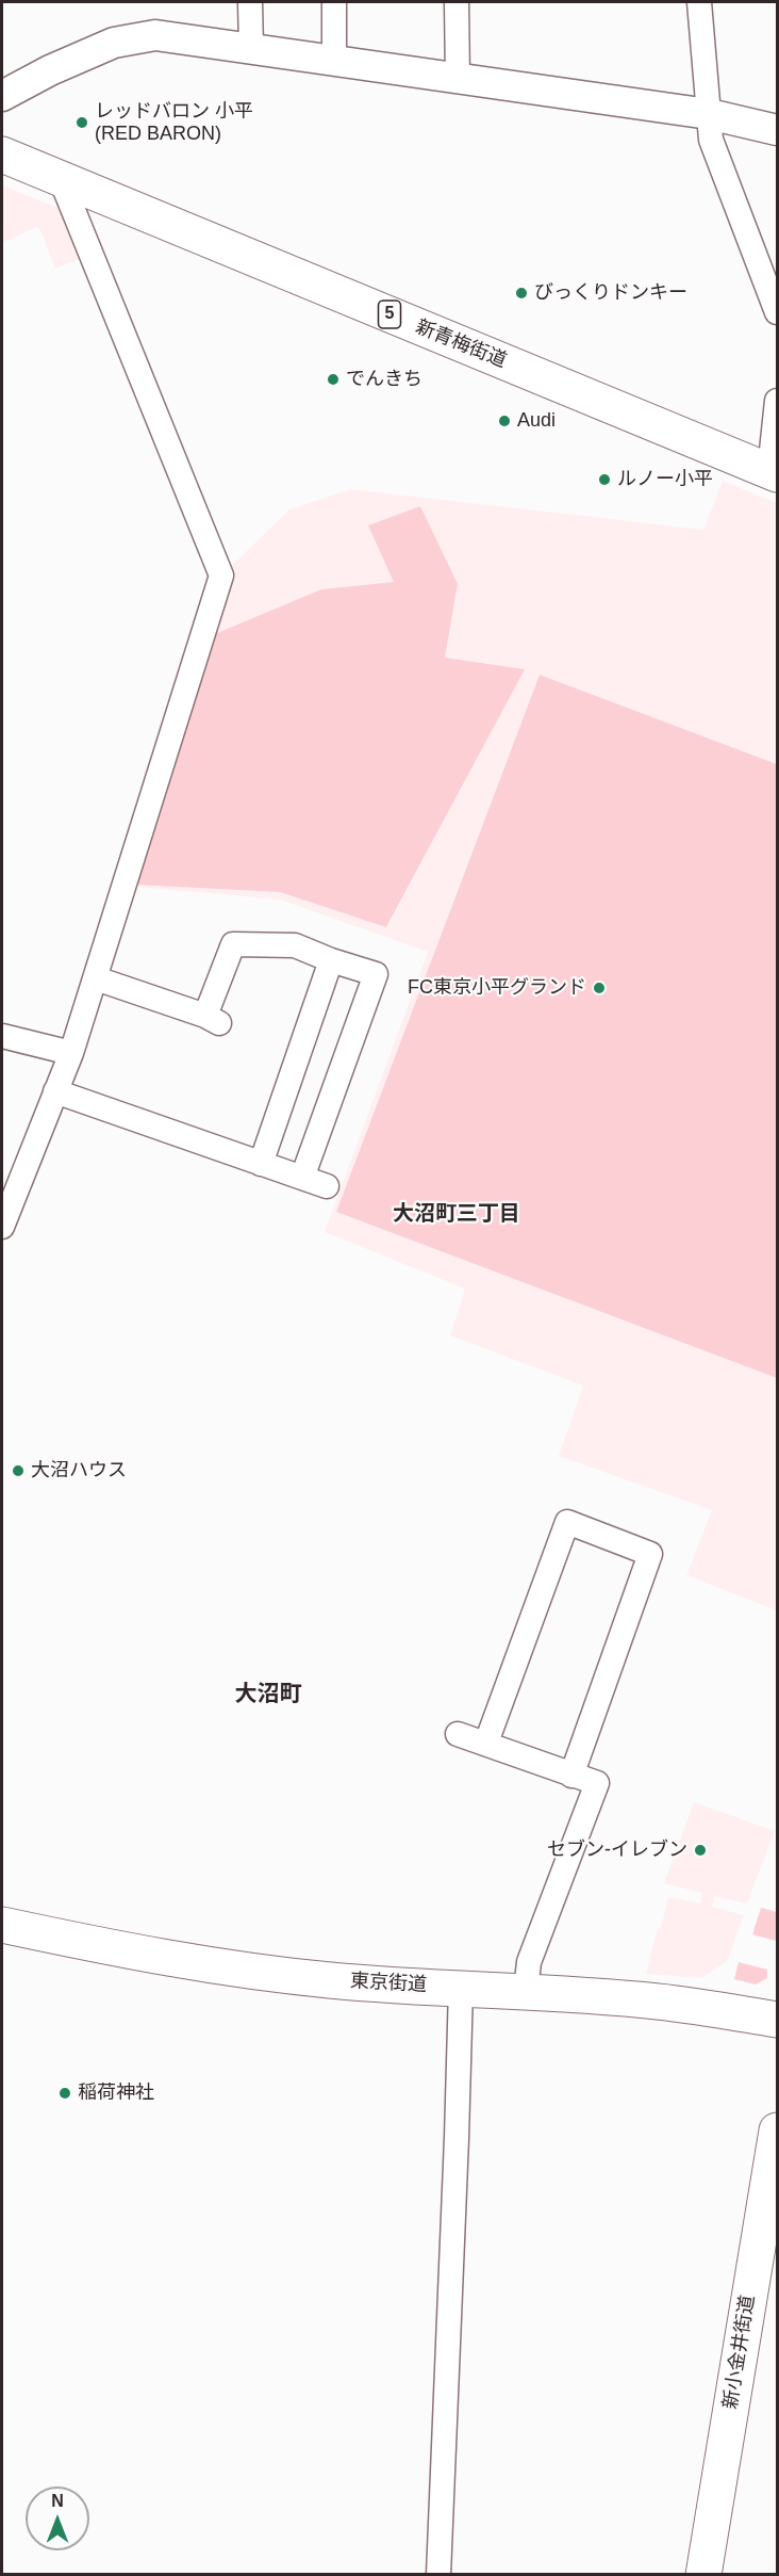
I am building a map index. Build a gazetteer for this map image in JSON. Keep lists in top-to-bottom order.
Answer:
{
  "streets": {
    "main road": [
      "5",
      "新青梅街道",
      "東京街道",
      "新小金井街道"
    ]
  },
  "districts": ["大沼町三丁目", "大沼町"],
  "places": [
    "レッドバロン 小平 (RED BARON)",
    "びっくりドンキー",
    "でんきち",
    "Audi",
    "ルノー小平",
    "FC東京小平グランド",
    "大沼ハウス",
    "セブン-イレブン",
    "稲荷神社"
  ],
  "north": "top"
}
